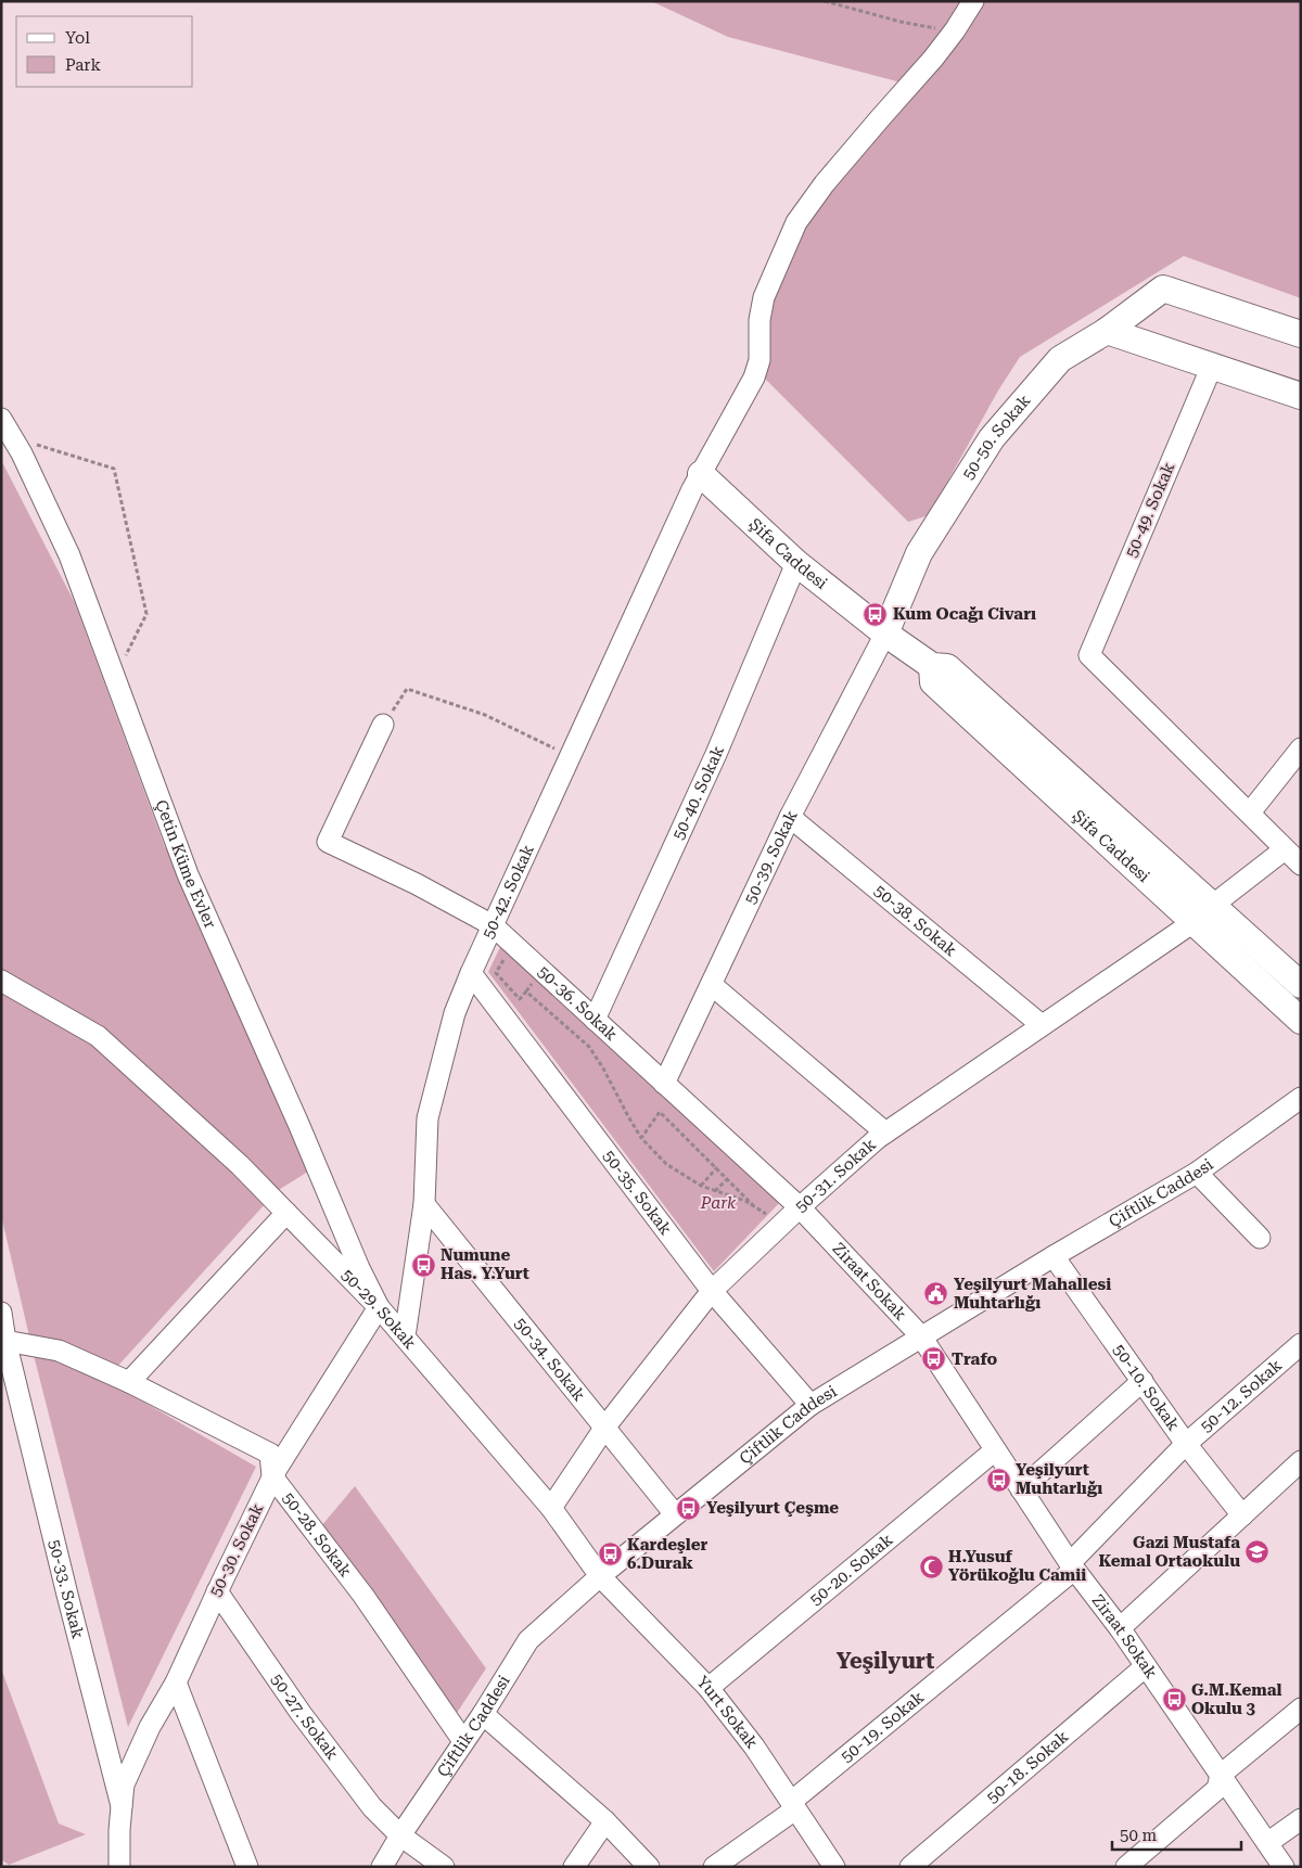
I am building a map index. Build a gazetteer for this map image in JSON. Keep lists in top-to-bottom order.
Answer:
{
  "streets": {
    "street": [
      "50-50. Sokak",
      "50-49. Sokak",
      "Şifa Caddesi",
      "50-40. Sokak",
      "50-39. Sokak",
      "Çetin Küme Evler",
      "50-42. Sokak",
      "50-38. Sokak",
      "50-36. Sokak",
      "50-31. Sokak",
      "50-35. Sokak",
      "Çiftlik Caddesi",
      "Ziraat Sokak",
      "50-29. Sokak",
      "50-34. Sokak",
      "50-10. Sokak",
      "50-12. Sokak",
      "50-28. Sokak",
      "50-30. Sokak",
      "50-20. Sokak",
      "50-33. Sokak",
      "Yurt Sokak",
      "50-27. Sokak",
      "50-19. Sokak",
      "50-18. Sokak"
    ]
  },
  "crossings": [
    ["50-50. Sokak", "Şifa Caddesi"],
    ["50-50. Sokak", "50-39. Sokak"],
    ["Şifa Caddesi", "50-40. Sokak"],
    ["Şifa Caddesi", "50-39. Sokak"],
    ["Şifa Caddesi", "50-42. Sokak"],
    ["Şifa Caddesi", "50-31. Sokak"],
    ["50-40. Sokak", "50-36. Sokak"],
    ["50-39. Sokak", "50-38. Sokak"],
    ["50-39. Sokak", "50-36. Sokak"],
    ["Çetin Küme Evler", "50-29. Sokak"],
    ["Çetin Küme Evler", "50-30. Sokak"],
    ["50-42. Sokak", "50-36. Sokak"],
    ["50-42. Sokak", "50-35. Sokak"],
    ["50-42. Sokak", "50-29. Sokak"],
    ["50-42. Sokak", "50-34. Sokak"],
    ["50-38. Sokak", "50-31. Sokak"],
    ["50-36. Sokak", "50-31. Sokak"],
    ["50-36. Sokak", "Ziraat Sokak"],
    ["50-31. Sokak", "50-35. Sokak"],
    ["50-31. Sokak", "Ziraat Sokak"],
    ["50-31. Sokak", "50-29. Sokak"],
    ["50-31. Sokak", "50-34. Sokak"],
    ["50-35. Sokak", "Çiftlik Caddesi"],
    ["Çiftlik Caddesi", "Ziraat Sokak"],
    ["Çiftlik Caddesi", "50-29. Sokak"],
    ["Çiftlik Caddesi", "50-34. Sokak"],
    ["Çiftlik Caddesi", "50-10. Sokak"],
    ["Çiftlik Caddesi", "50-28. Sokak"],
    ["Çiftlik Caddesi", "Yurt Sokak"],
    ["Çiftlik Caddesi", "50-27. Sokak"],
    ["Ziraat Sokak", "50-12. Sokak"],
    ["Ziraat Sokak", "50-20. Sokak"],
    ["Ziraat Sokak", "50-19. Sokak"],
    ["Ziraat Sokak", "50-18. Sokak"],
    ["50-29. Sokak", "50-30. Sokak"],
    ["50-29. Sokak", "Yurt Sokak"],
    ["50-10. Sokak", "50-12. Sokak"],
    ["50-12. Sokak", "50-19. Sokak"],
    ["50-28. Sokak", "50-30. Sokak"],
    ["50-30. Sokak", "50-33. Sokak"],
    ["50-30. Sokak", "50-27. Sokak"],
    ["50-20. Sokak", "Yurt Sokak"],
    ["Yurt Sokak", "50-19. Sokak"]
  ],
  "districts": ["Yeşilyurt"],
  "parks": ["Park"],
  "places": {
    "bus stop": [
      "Kum Ocağı Civarı",
      "Numune Has. Y.Yurt",
      "Trafo",
      "Yeşilyurt Muhtarlığı",
      "Yeşilyurt Çeşme",
      "Kardeşler 6.Durak",
      "G.M.Kemal Okulu 3"
    ],
    "public building": ["Yeşilyurt Mahallesi Muhtarlığı"],
    "school or university": ["Gazi Mustafa Kemal Ortaokulu"],
    "mosque": ["H.Yusuf Yörükoğlu Camii"]
  },
  "legend": ["Yol", "Park"],
  "scale_bar": "50 m"
}
